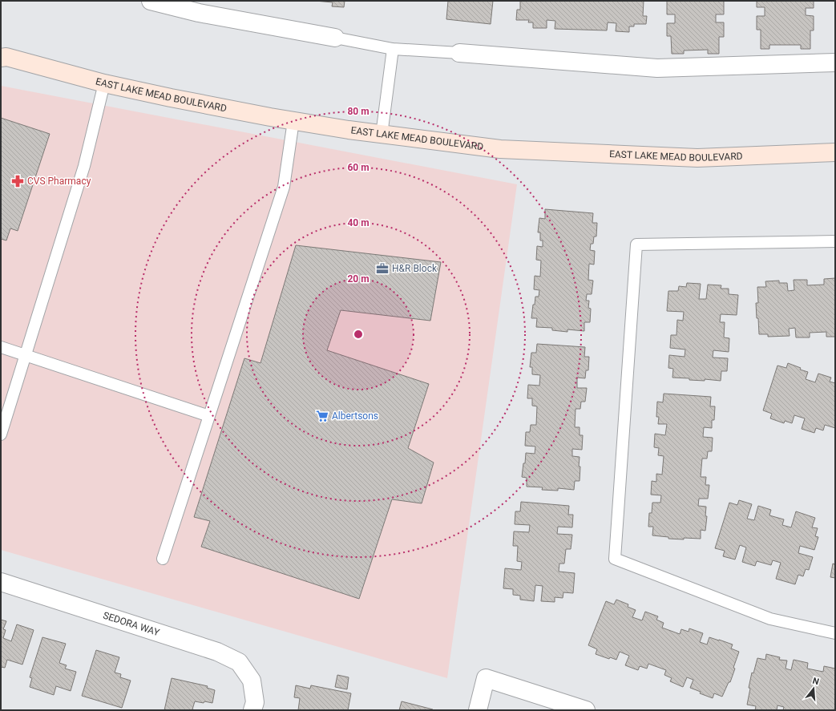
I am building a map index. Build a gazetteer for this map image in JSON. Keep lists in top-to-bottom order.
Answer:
{
  "streets": {
    "main road": ["EAST LAKE MEAD BOULEVARD"],
    "street": ["SEDORA WAY"]
  },
  "places": {
    "pharmacy": ["CVS Pharmacy"],
    "office": ["H&R Block"],
    "supermarket": ["Albertsons"]
  },
  "north": "top",
  "rings": [
    "80 m",
    "60 m",
    "40 m",
    "20 m"
  ]
}
